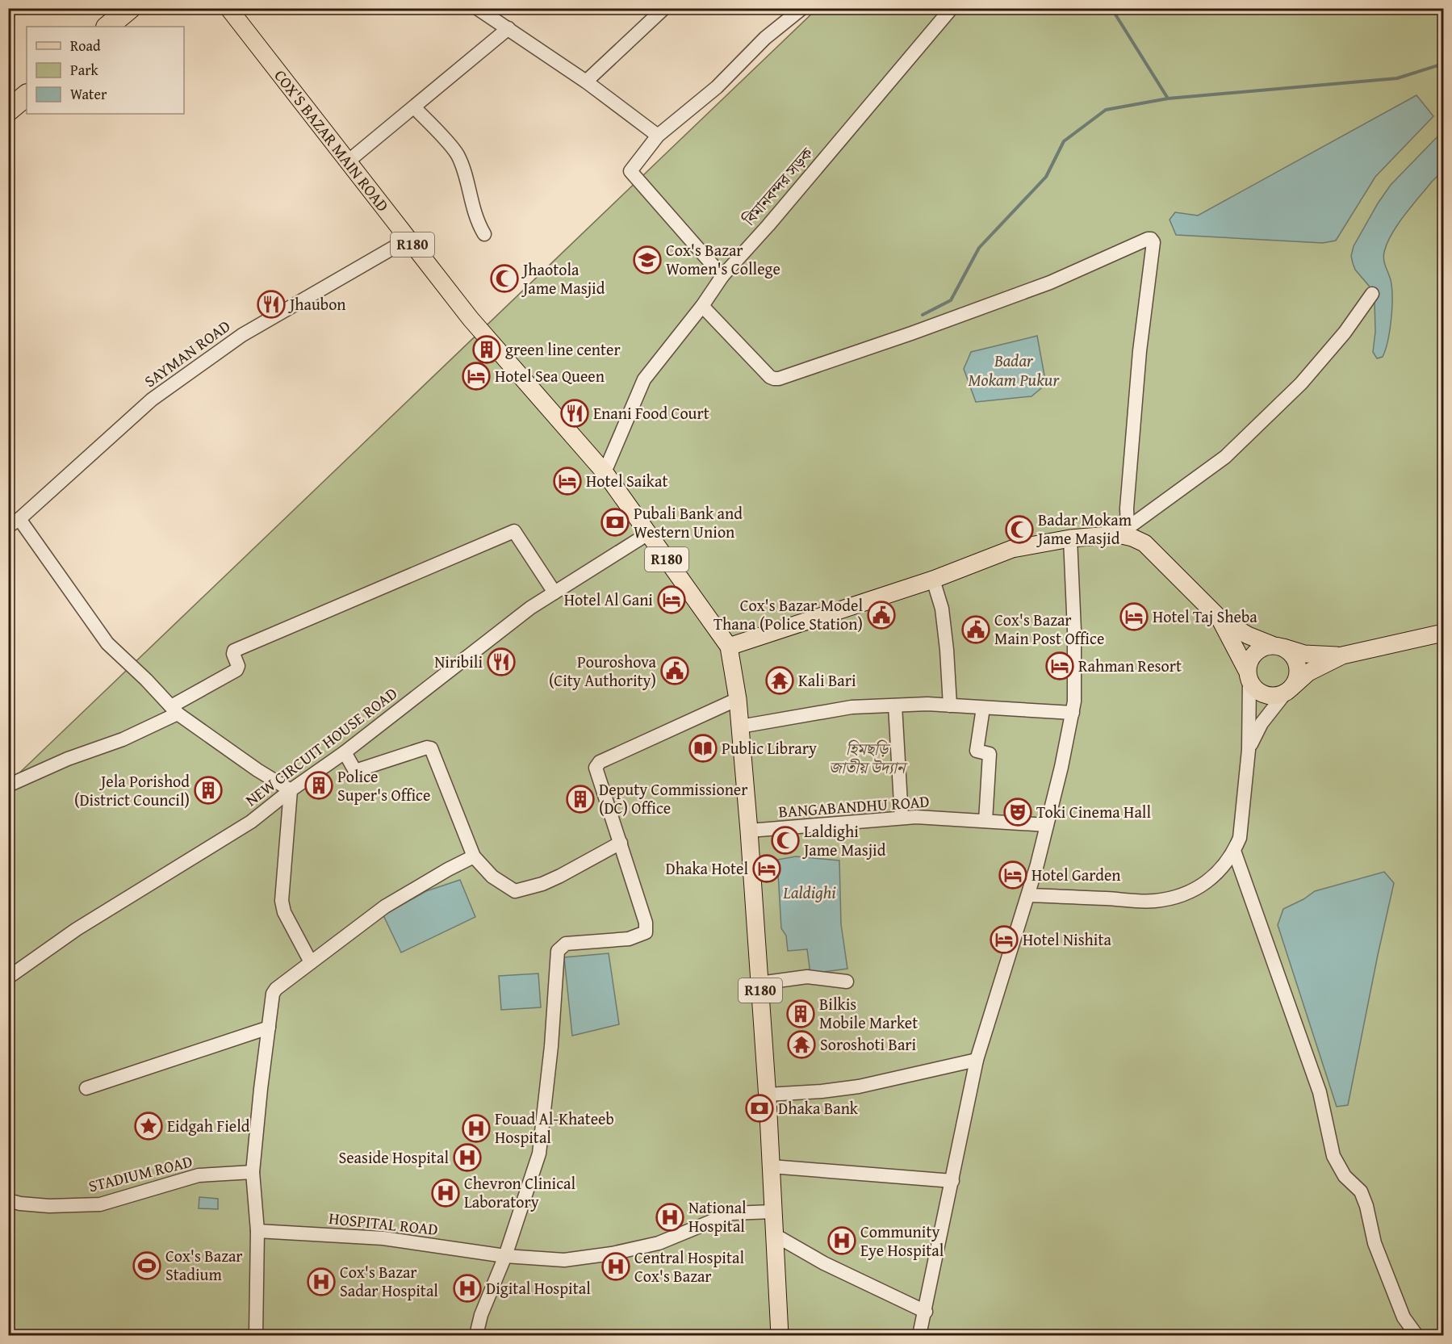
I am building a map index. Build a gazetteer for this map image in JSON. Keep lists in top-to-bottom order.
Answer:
{
  "streets": {
    "main road": ["COX'S BAZAR MAIN ROAD", "R180"],
    "street": [
      "বিমানবন্দর সড়ক",
      "SAYMAN ROAD",
      "NEW CIRCUIT HOUSE ROAD",
      "BANGABANDHU ROAD",
      "STADIUM ROAD",
      "HOSPITAL ROAD"
    ]
  },
  "crossings": [
    ["COX'S BAZAR MAIN ROAD", "বিমানবন্দর সড়ক"],
    ["COX'S BAZAR MAIN ROAD", "R180"],
    ["COX'S BAZAR MAIN ROAD", "SAYMAN ROAD"],
    ["বিমানবন্দর সড়ক", "R180"],
    ["R180", "NEW CIRCUIT HOUSE ROAD"],
    ["R180", "BANGABANDHU ROAD"],
    ["R180", "HOSPITAL ROAD"]
  ],
  "water": ["Badar Mokam Pukur", "Laldighi"],
  "parks": ["হিমছড়ি জাতীয় উদ্যান"],
  "places": {
    "school or university": ["Cox's Bazar Women's College"],
    "mosque": ["Jhaotola Jame Masjid", "Badar Mokam Jame Masjid", "Laldighi Jame Masjid"],
    "restaurant": ["Jhaubon", "Enani Food Court", "Niribili"],
    "building": [
      "green line center",
      "Police Super's Office",
      "Jela Porishod (District Council)",
      "Deputy Commissioner (DC) Office",
      "Bilkis Mobile Market"
    ],
    "hotel": [
      "Hotel Sea Queen",
      "Hotel Saikat",
      "Hotel Al Gani",
      "Hotel Taj Sheba",
      "Rahman Resort",
      "Dhaka Hotel",
      "Hotel Garden",
      "Hotel Nishita"
    ],
    "bank": ["Pubali Bank and Western Union", "Dhaka Bank"],
    "public building": ["Cox's Bazar Model Thana (Police Station)", "Cox's Bazar Main Post Office", "Pouroshova (City Authority)"],
    "temple": ["Kali Bari", "Soroshoti Bari"],
    "library": ["Public Library"],
    "theatre": ["Toki Cinema Hall"],
    "place": ["Eidgah Field"],
    "hospital": [
      "Fouad Al-Khateeb Hospital",
      "Seaside Hospital",
      "Chevron Clinical Laboratory",
      "National Hospital",
      "Community Eye Hospital",
      "Central Hospital Cox's Bazar",
      "Cox's Bazar Sadar Hospital",
      "Digital Hospital"
    ],
    "sports": ["Cox's Bazar Stadium"]
  },
  "legend": ["Road", "Park", "Water"]
}
